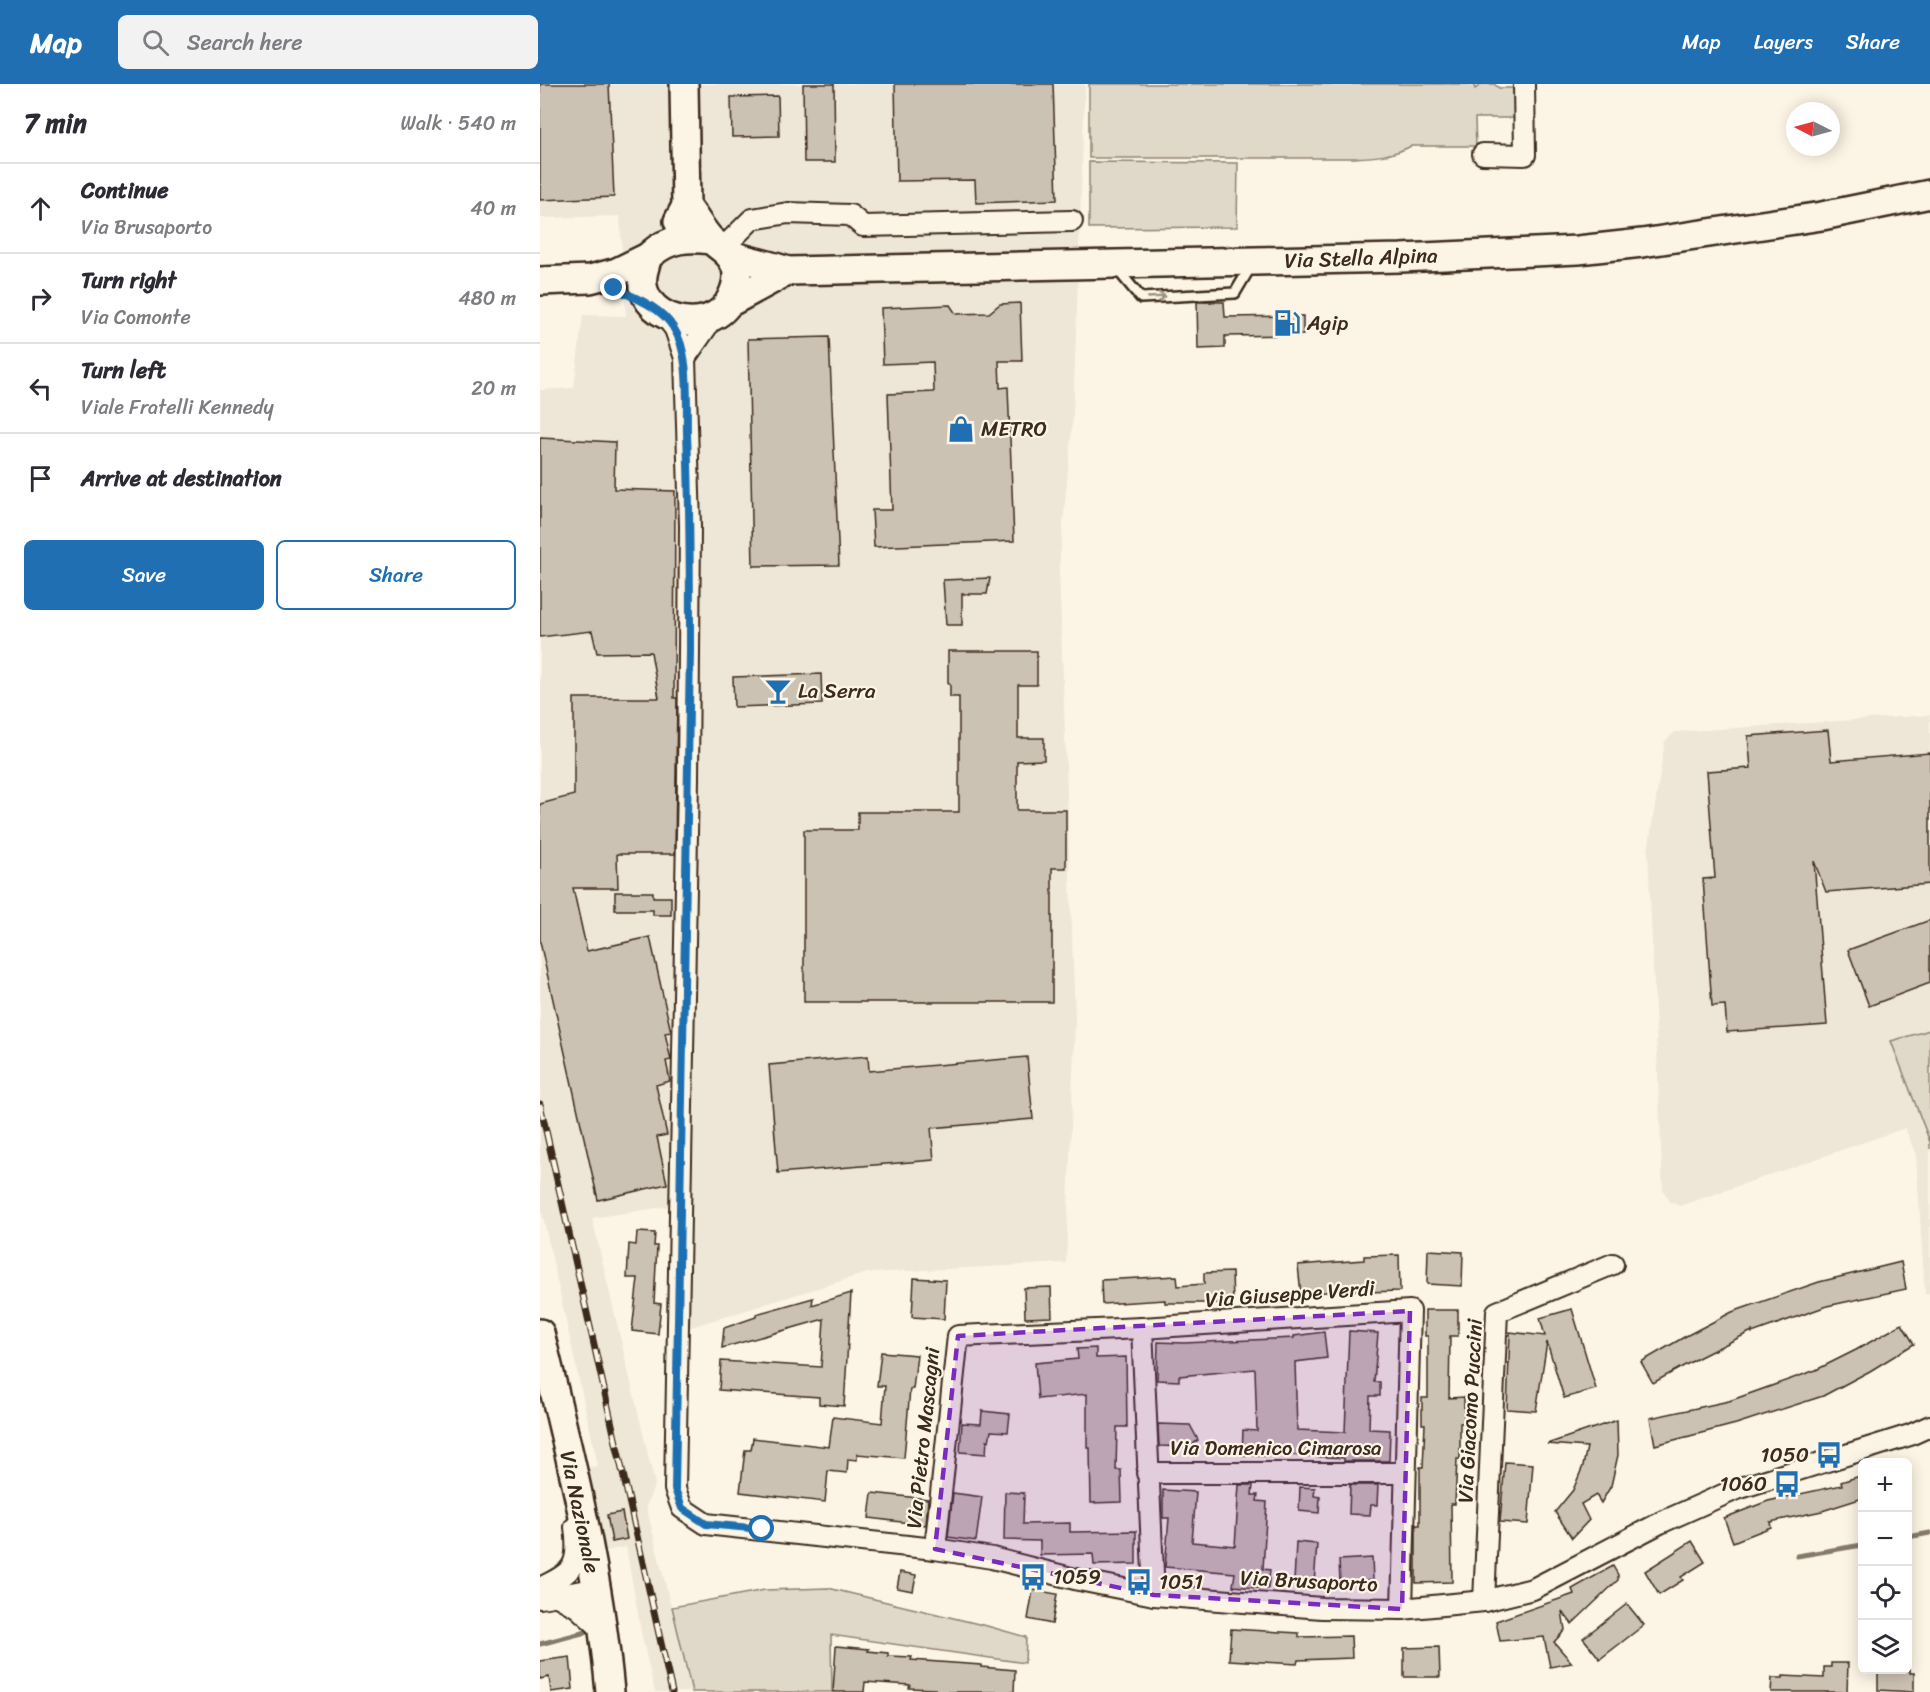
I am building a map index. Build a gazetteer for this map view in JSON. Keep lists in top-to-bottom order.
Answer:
{
  "streets": {
    "street": [
      "Via Stella Alpina",
      "Via Giuseppe Verdi",
      "Via Giacomo Puccini",
      "Via Pietro Mascagni",
      "Via Domenico Cimarosa",
      "Via Nazionale",
      "Via Brusaporto"
    ]
  },
  "crossings": [
    ["Via Giuseppe Verdi", "Via Pietro Mascagni"],
    ["Via Giuseppe Verdi", "Via Domenico Cimarosa"],
    ["Via Giuseppe Verdi", "Via Brusaporto"],
    ["Via Giacomo Puccini", "Via Brusaporto"],
    ["Via Pietro Mascagni", "Via Brusaporto"]
  ],
  "places": {
    "fuel station": ["Agip"],
    "shop": ["METRO"],
    "bar": ["La Serra"],
    "bus stop": [
      "1050",
      "1060",
      "1059",
      "1051"
    ]
  },
  "north": "left",
  "page": {
    "header": "Map",
    "search": "Search here",
    "nav": ["Map", "Layers", "Share"],
    "heading": ["7 min", "Walk · 540 m"],
    "list": [
      ["Continue", "Via Brusaporto", "40 m"],
      ["Turn right", "Via Comonte", "480 m"],
      ["Turn left", "Viale Fratelli Kennedy", "20 m"],
      "Arrive at destination"
    ],
    "buttons": ["Save", "Share"],
    "map_buttons": ["+", "−"]
  }
}
